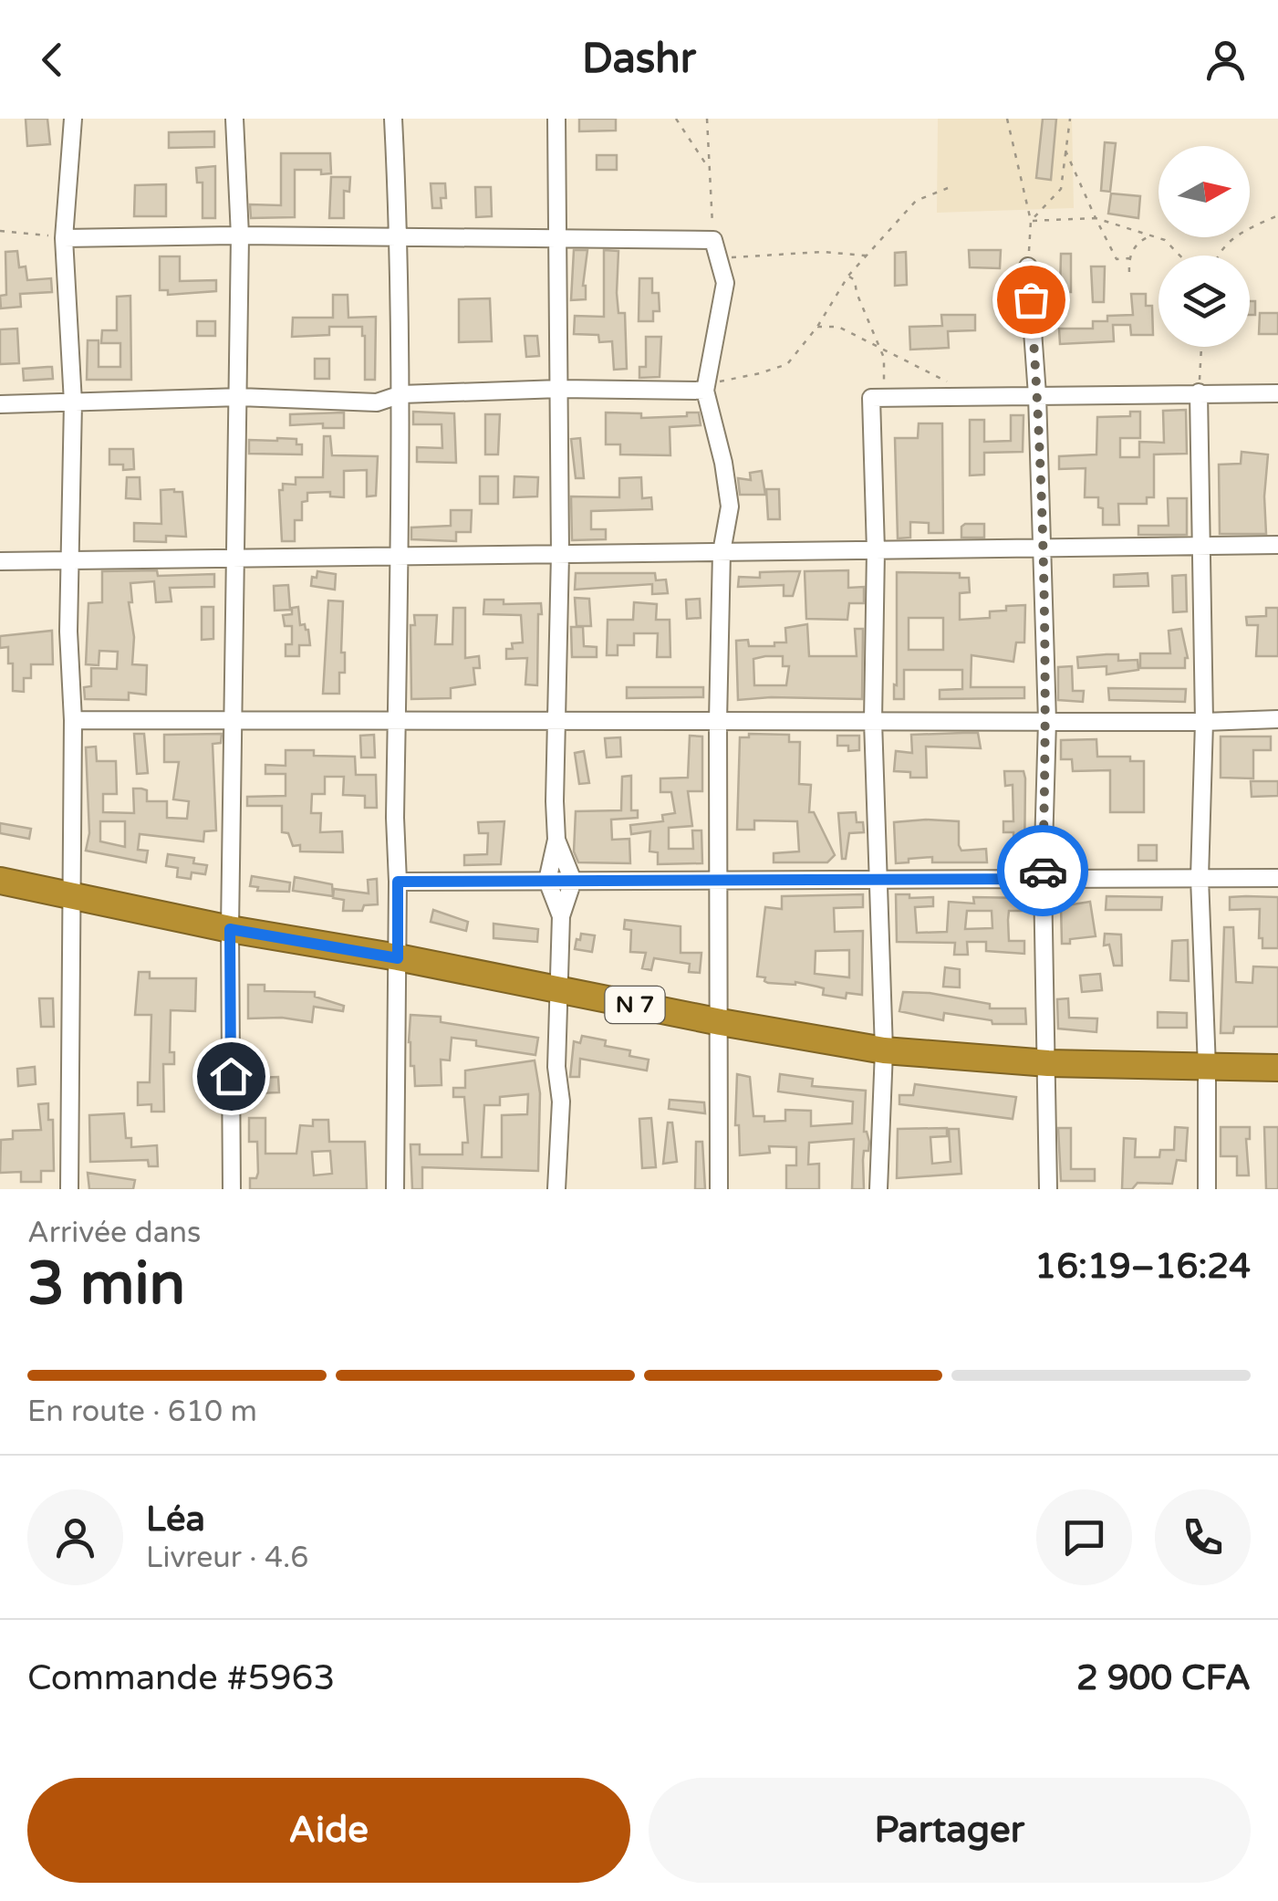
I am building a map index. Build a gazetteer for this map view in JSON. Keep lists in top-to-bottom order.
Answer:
{
  "streets": {
    "highway": ["N 7"]
  },
  "north": "right",
  "page": {
    "header": "Dashr",
    "heading": ["3 min", "Arrivée dans", "16:19–16:24"],
    "panel": [
      "Léa",
      "Livreur · 4.6",
      "Commande #5963",
      "2 900 CFA"
    ],
    "bar": "En route · 610 m",
    "buttons": ["Aide", "Partager"]
  }
}
